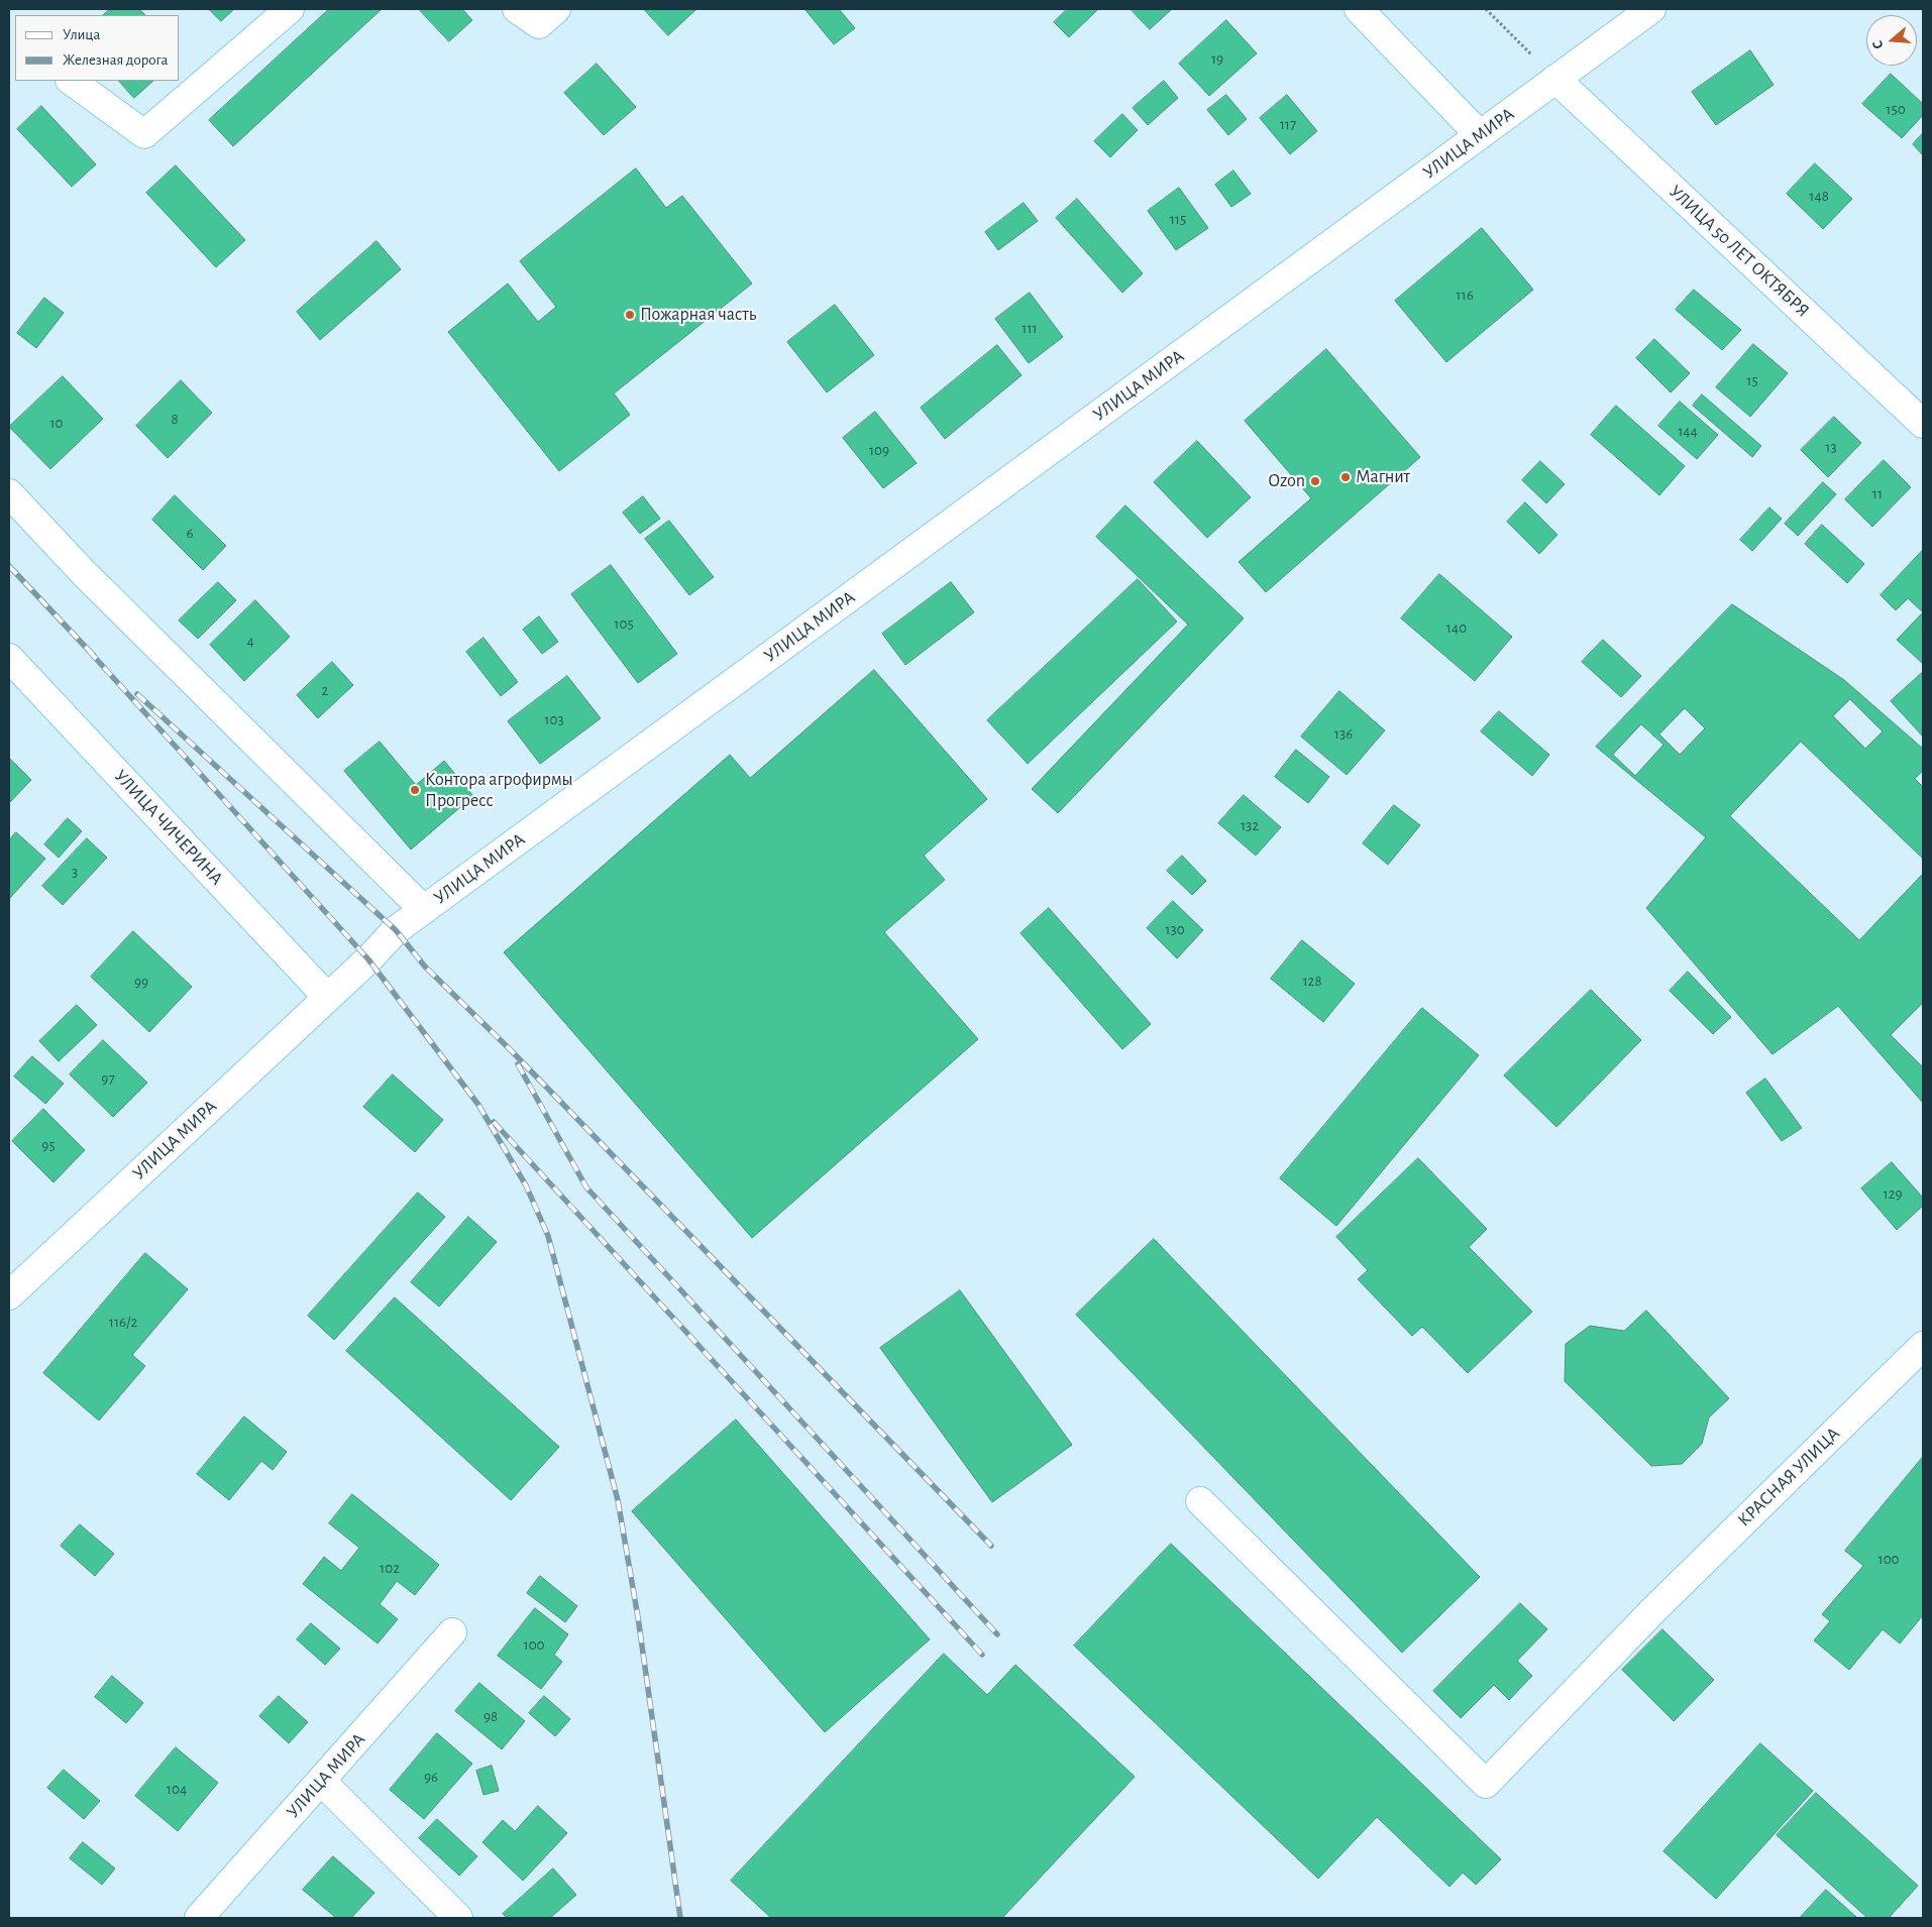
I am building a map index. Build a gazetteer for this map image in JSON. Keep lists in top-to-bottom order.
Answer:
{
  "streets": {
    "street": [
      "УЛИЦА МИРА",
      "УЛИЦА 50 ЛЕТ ОКТЯБРЯ",
      "УЛИЦА ЧИЧЕРИНА",
      "КРАСНАЯ УЛИЦА"
    ]
  },
  "crossings": [
    ["УЛИЦА МИРА", "УЛИЦА 50 ЛЕТ ОКТЯБРЯ"],
    ["УЛИЦА МИРА", "УЛИЦА ЧИЧЕРИНА"]
  ],
  "places": [
    "Пожарная часть",
    "Магнит",
    "Ozon",
    "Контора агрофирмы Прогресс"
  ],
  "house_numbers": [
    "19",
    "150",
    "117",
    "148",
    "115",
    "116",
    "111",
    "15",
    "8",
    "10",
    "144",
    "13",
    "109",
    "11",
    "6",
    "105",
    "140",
    "4",
    "2",
    "103",
    "136",
    "132",
    "3",
    "130",
    "128",
    "99",
    "97",
    "95",
    "129",
    "116/2",
    "100",
    "102",
    "100",
    "98",
    "96",
    "104"
  ],
  "legend": ["Улица", "Железная дорога"],
  "north": "left"
}
